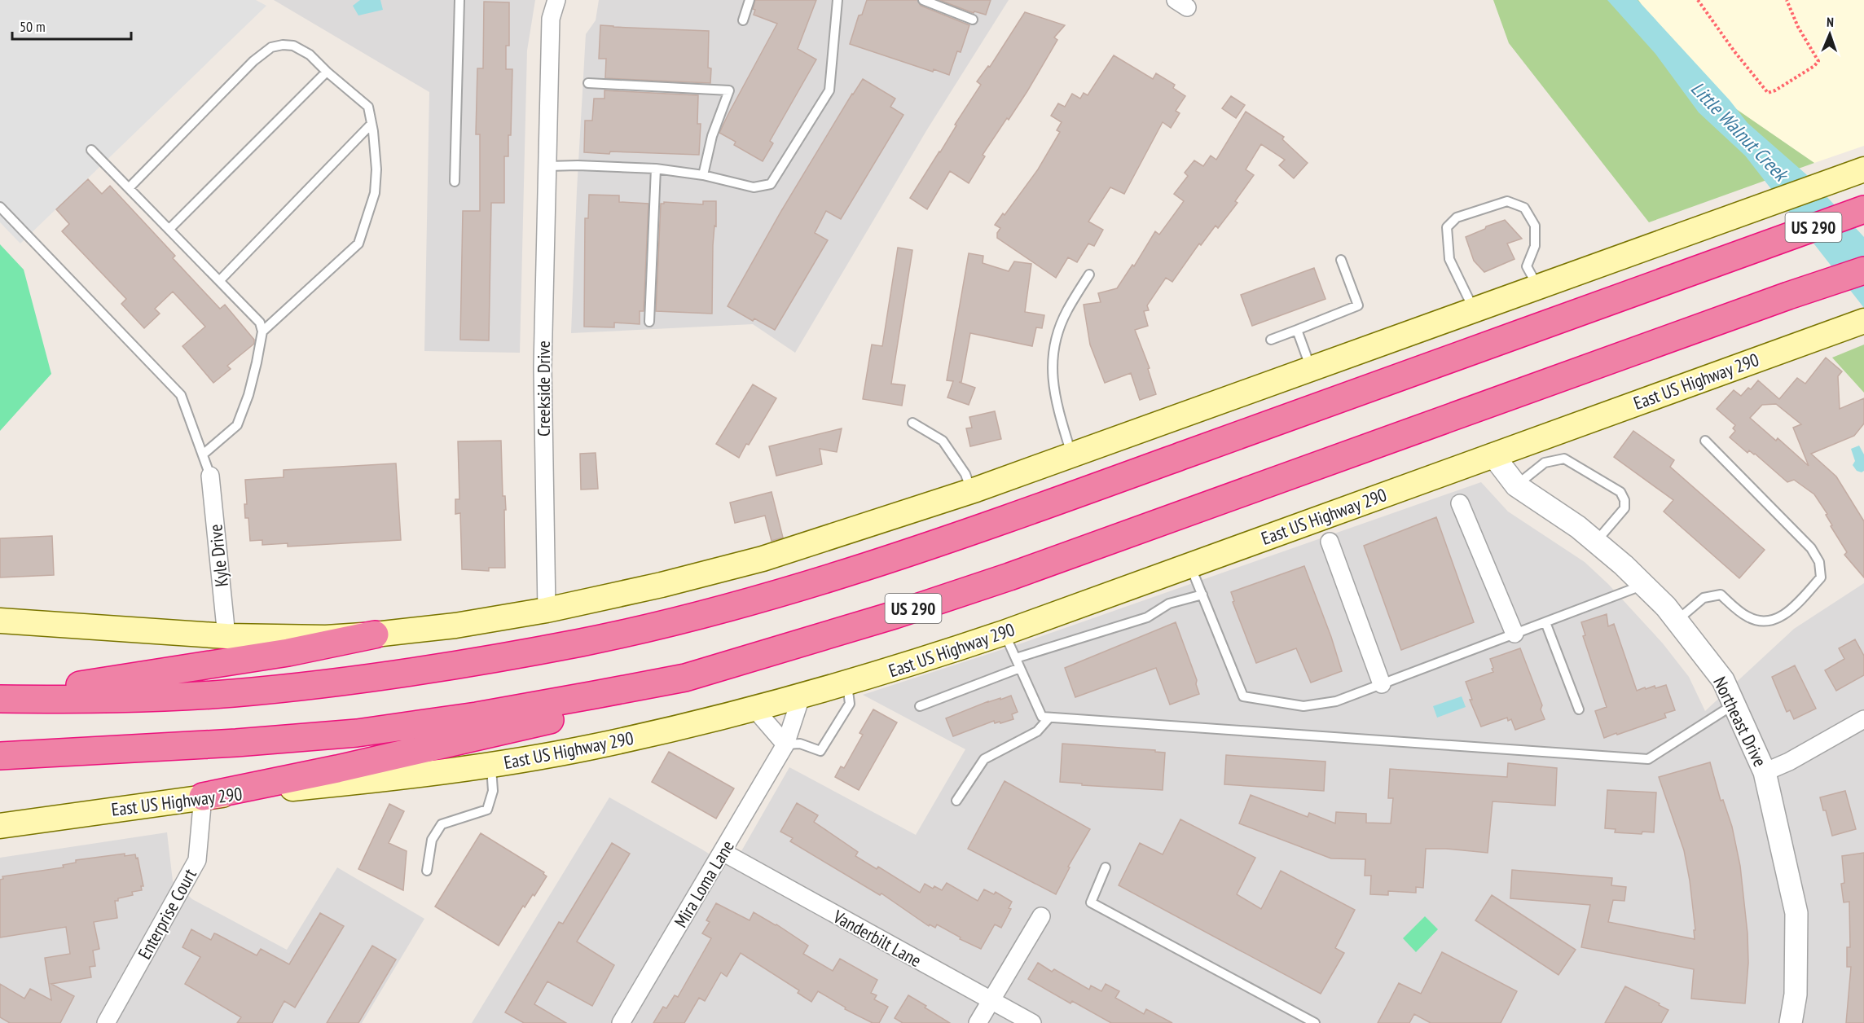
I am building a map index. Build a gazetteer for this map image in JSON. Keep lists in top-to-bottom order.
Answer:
{
  "streets": {
    "highway": ["US 290"],
    "main road": ["East US Highway 290"],
    "street": [
      "Creekside Drive",
      "Kyle Drive",
      "Northeast Drive",
      "Mira Loma Lane",
      "Enterprise Court",
      "Vanderbilt Lane"
    ]
  },
  "crossings": [
    ["East US Highway 290", "Northeast Drive"],
    ["East US Highway 290", "Mira Loma Lane"],
    ["East US Highway 290", "Enterprise Court"],
    ["Mira Loma Lane", "Vanderbilt Lane"]
  ],
  "water": ["Little Walnut Creek"],
  "scale_bar": "50 m",
  "north": "top"
}
